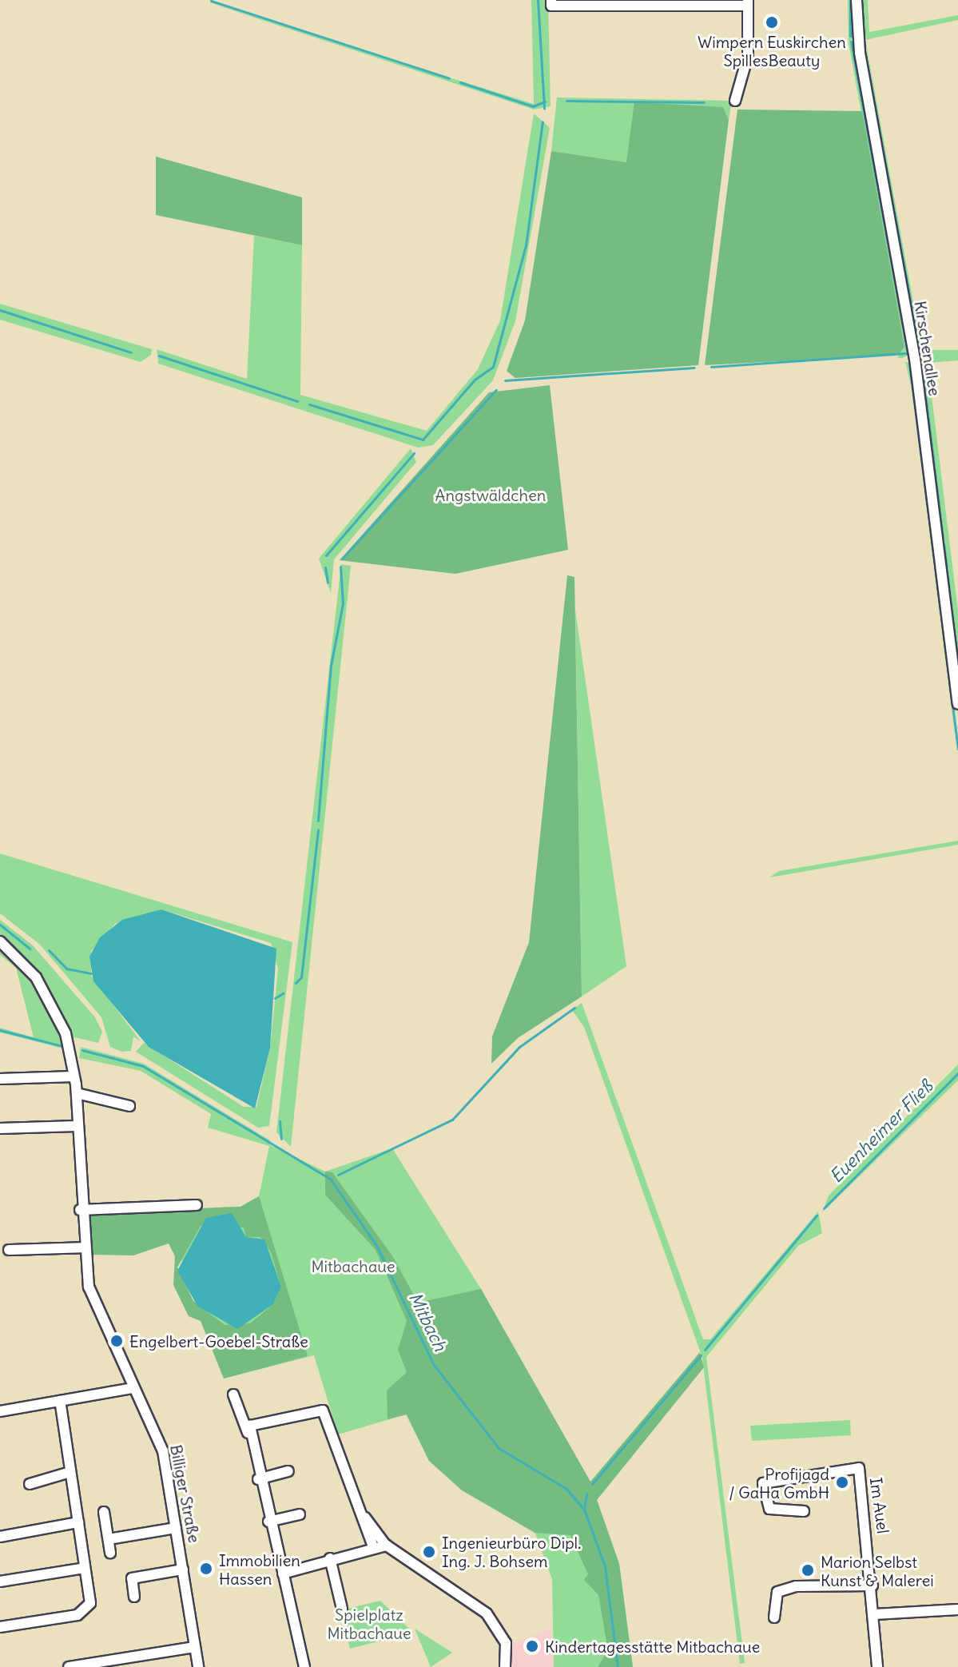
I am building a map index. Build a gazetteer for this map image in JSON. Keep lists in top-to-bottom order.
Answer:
{
  "streets": {
    "street": ["Kirschenallee", "Billiger Straße", "Im Auel"]
  },
  "water": ["Euenheimer Fließ", "Mitbach"],
  "parks": ["Angstwäldchen", "Mitbachaue", "Spielplatz Mitbachaue"],
  "places": [
    "Wimpern Euskirchen SpillesBeauty",
    "Engelbert-Goebel-Straße",
    "Profijagd / GaHa GmbH",
    "Ingenieurbüro Dipl. Ing. J. Bohsem",
    "Immobilien Hassen",
    "Marion Selbst Kunst & Malerei",
    "Kindertagesstätte Mitbachaue"
  ]
}
